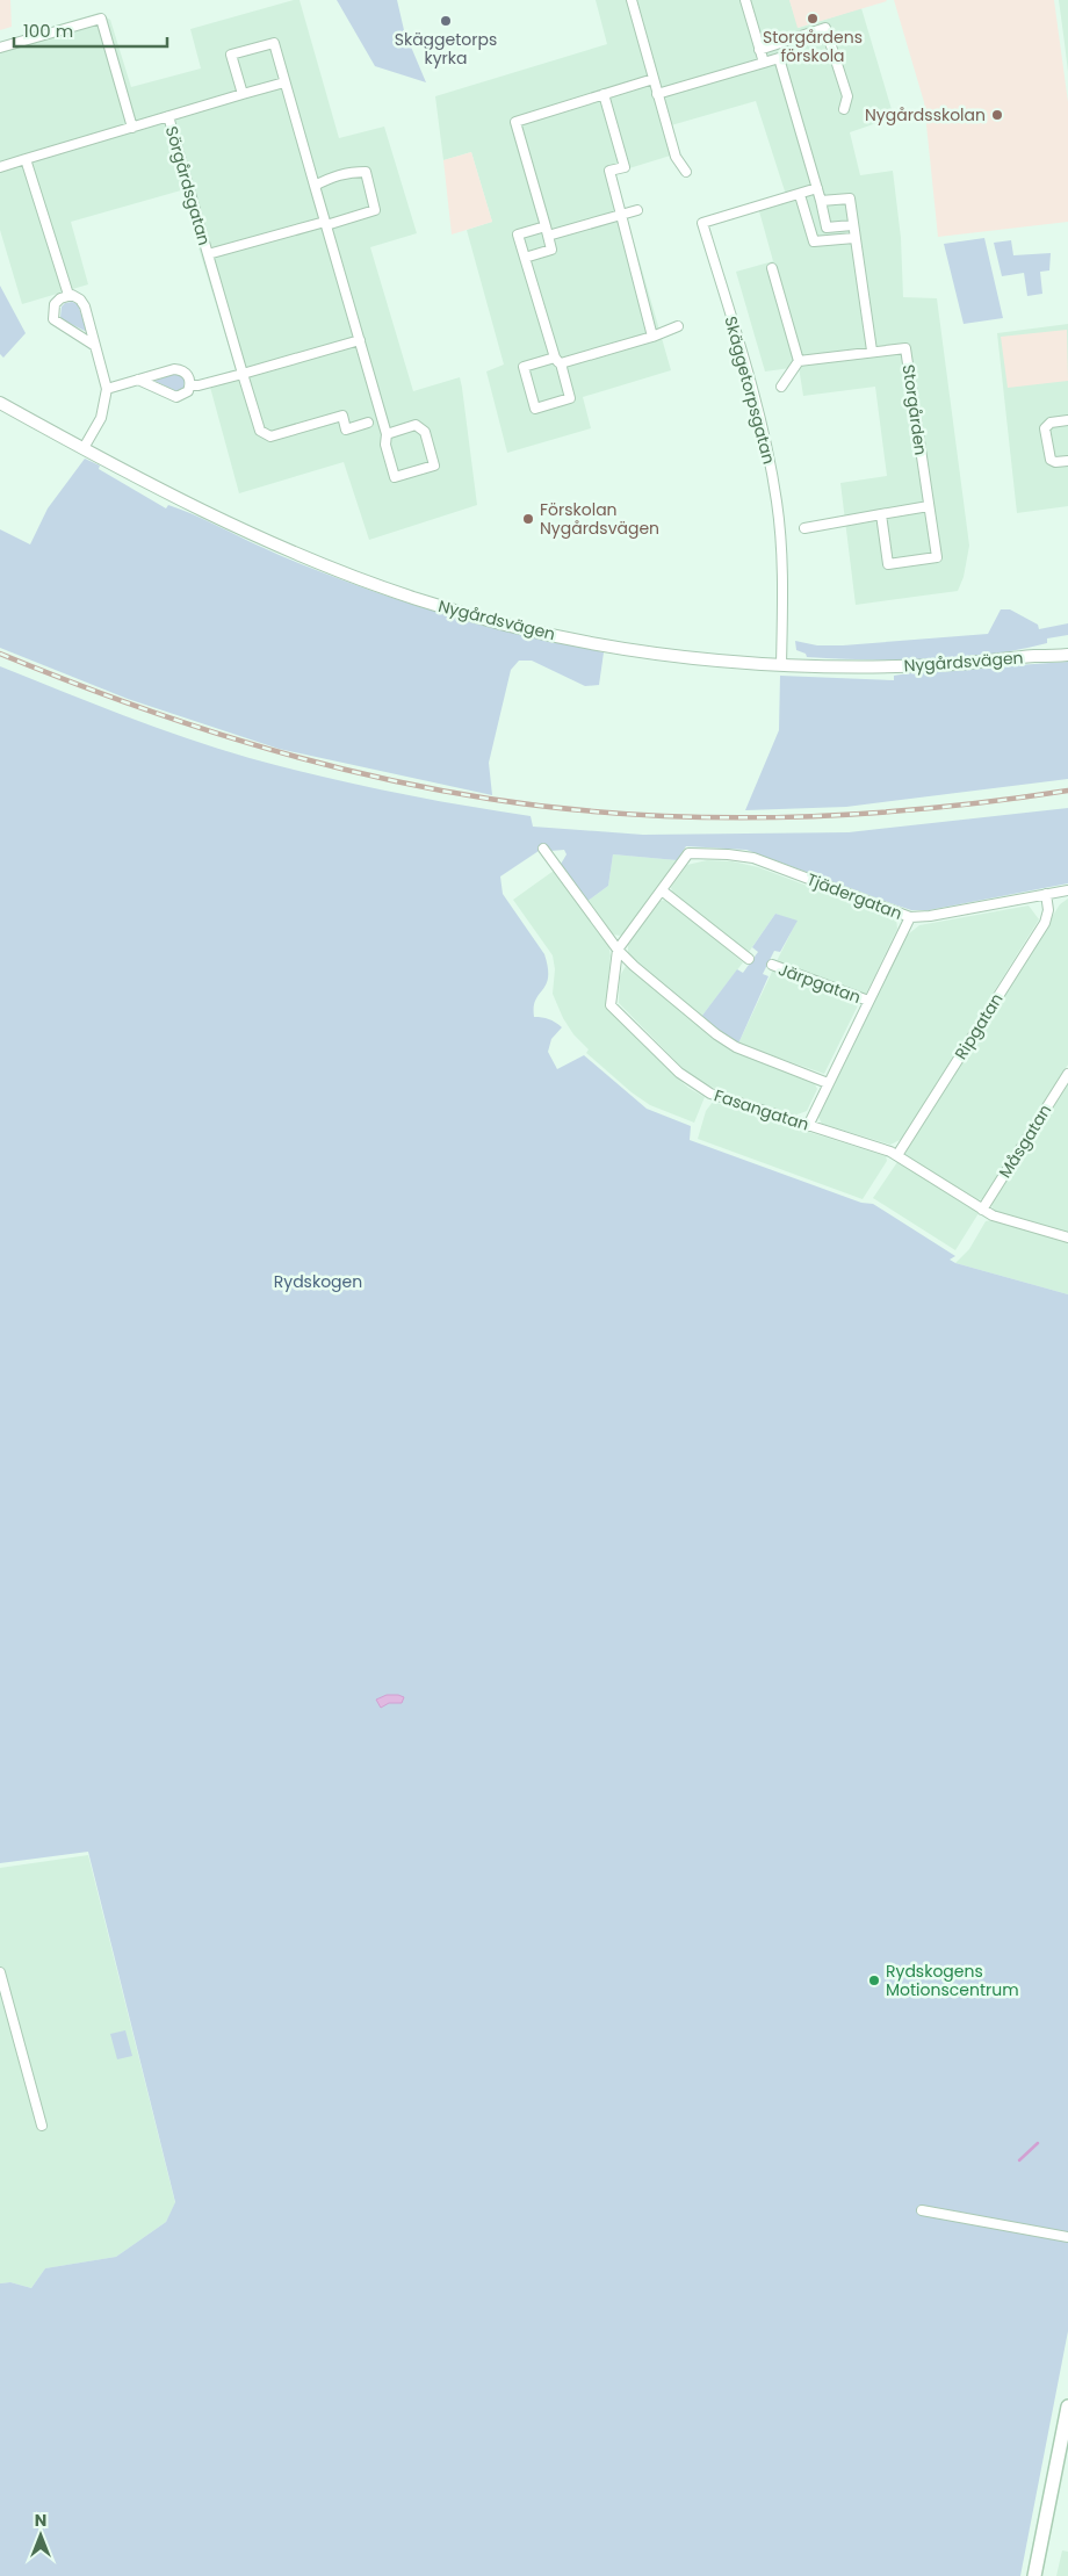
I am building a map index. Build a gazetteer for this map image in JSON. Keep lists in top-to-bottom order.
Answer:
{
  "streets": {
    "street": [
      "Sörgårdsgatan",
      "Skäggetorpsgatan",
      "Storgården",
      "Nygårdsvägen",
      "Tjädergatan",
      "Järpgatan",
      "Ripgatan",
      "Fasangatan",
      "Måsgatan"
    ]
  },
  "crossings": [
    ["Skäggetorpsgatan", "Nygårdsvägen"],
    ["Tjädergatan", "Järpgatan"],
    ["Tjädergatan", "Ripgatan"],
    ["Tjädergatan", "Fasangatan"],
    ["Järpgatan", "Fasangatan"],
    ["Ripgatan", "Fasangatan"],
    ["Fasangatan", "Måsgatan"]
  ],
  "parks": ["Rydskogen"],
  "places": [
    "Storgårdens förskola",
    "Skäggetorps kyrka",
    "Nygårdsskolan",
    "Förskolan Nygårdsvägen",
    "Rydskogens Motionscentrum"
  ],
  "scale_bar": "100 m",
  "north": "top"
}
